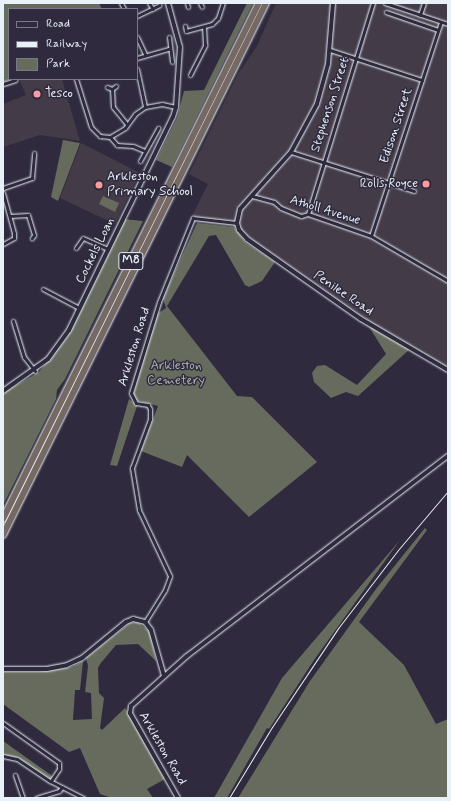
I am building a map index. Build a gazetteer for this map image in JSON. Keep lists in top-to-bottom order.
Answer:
{
  "streets": {
    "highway": ["M8"],
    "street": [
      "Stephenson Street",
      "Edison Street",
      "Atholl Avenue",
      "Cockels Loan",
      "Penilee Road",
      "Arkleston Road"
    ]
  },
  "crossings": [
    ["Stephenson Street", "Atholl Avenue"],
    ["Edison Street", "Atholl Avenue"],
    ["Penilee Road", "Arkleston Road"]
  ],
  "parks": ["Arkleston Cemetery"],
  "places": ["Tesco", "Rolls Royce", "Arkleston Primary School"],
  "legend": ["Road", "Railway", "Park"]
}
